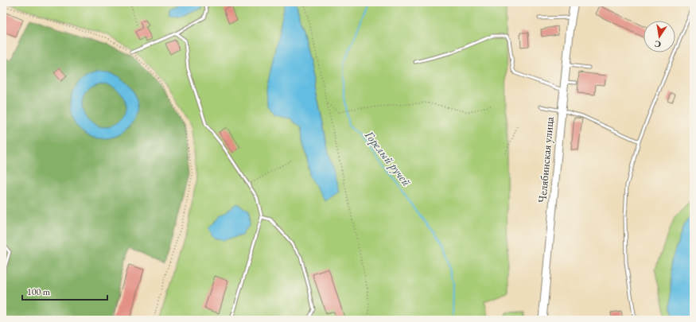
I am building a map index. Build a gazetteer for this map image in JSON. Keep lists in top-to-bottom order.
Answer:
{
  "streets": {
    "street": ["Челябинская улица"]
  },
  "water": ["Горелый ручей"],
  "scale_bar": "100 m",
  "north": "bottom"
}
